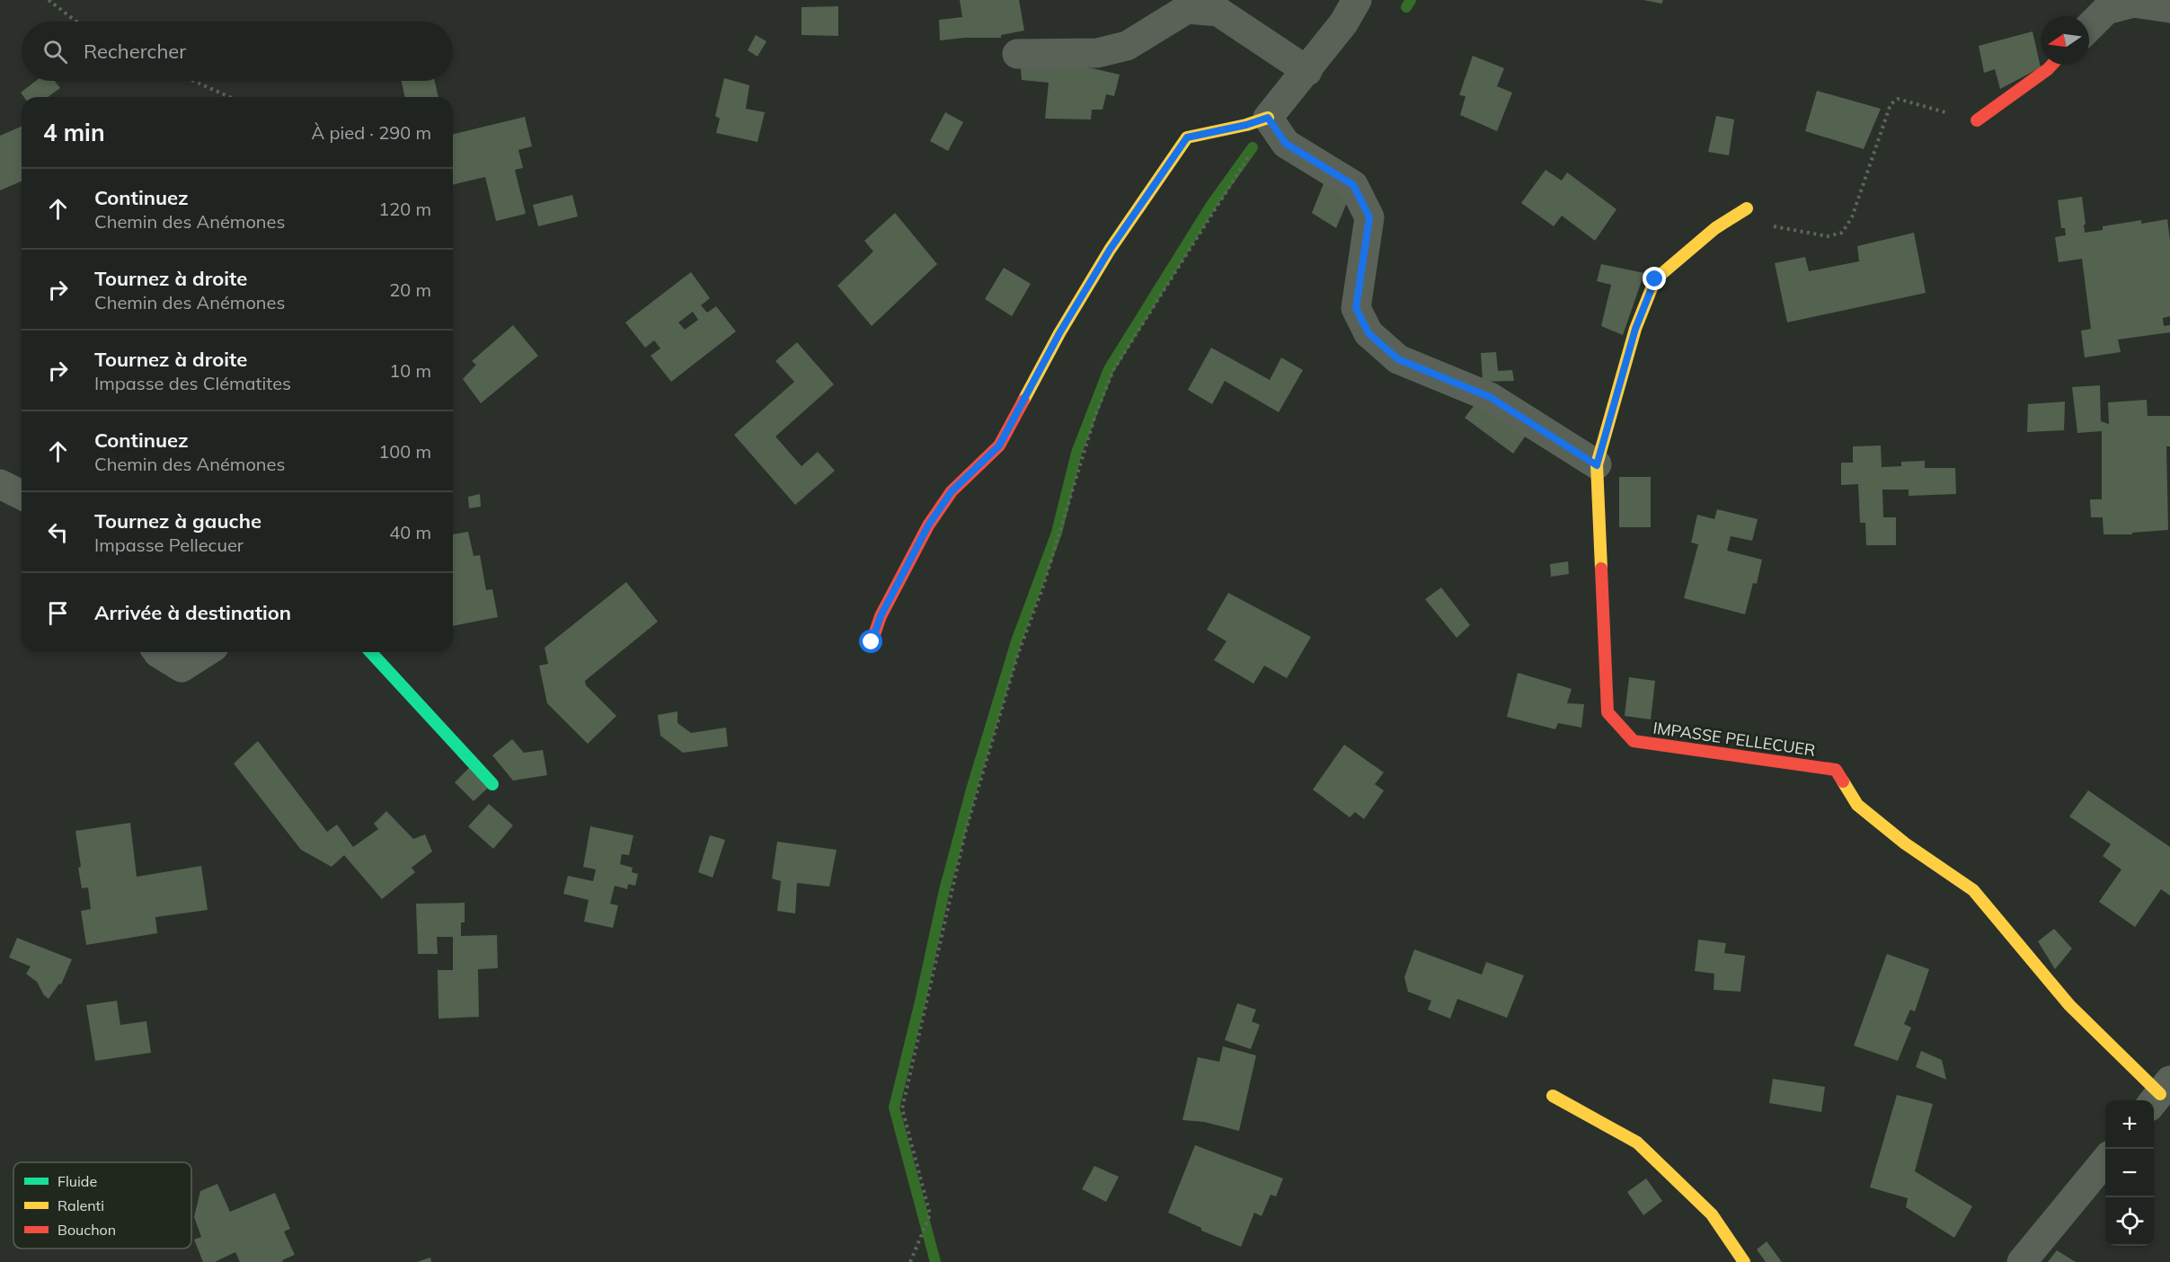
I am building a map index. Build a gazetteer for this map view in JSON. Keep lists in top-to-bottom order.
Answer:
{
  "streets": {
    "street": ["IMPASSE PELLECUER"]
  },
  "legend": ["Fluide", "Ralenti", "Bouchon"],
  "north": "left",
  "page": {
    "search": "Rechercher",
    "heading": ["4 min", "À pied · 290 m"],
    "list": [
      ["Continuez", "Chemin des Anémones", "120 m"],
      ["Tournez à droite", "Chemin des Anémones", "20 m"],
      ["Tournez à droite", "Impasse des Clématites", "10 m"],
      ["Continuez", "Chemin des Anémones", "100 m"],
      ["Tournez à gauche", "Impasse Pellecuer", "40 m"],
      "Arrivée à destination"
    ],
    "map_buttons": ["+", "−"]
  }
}
